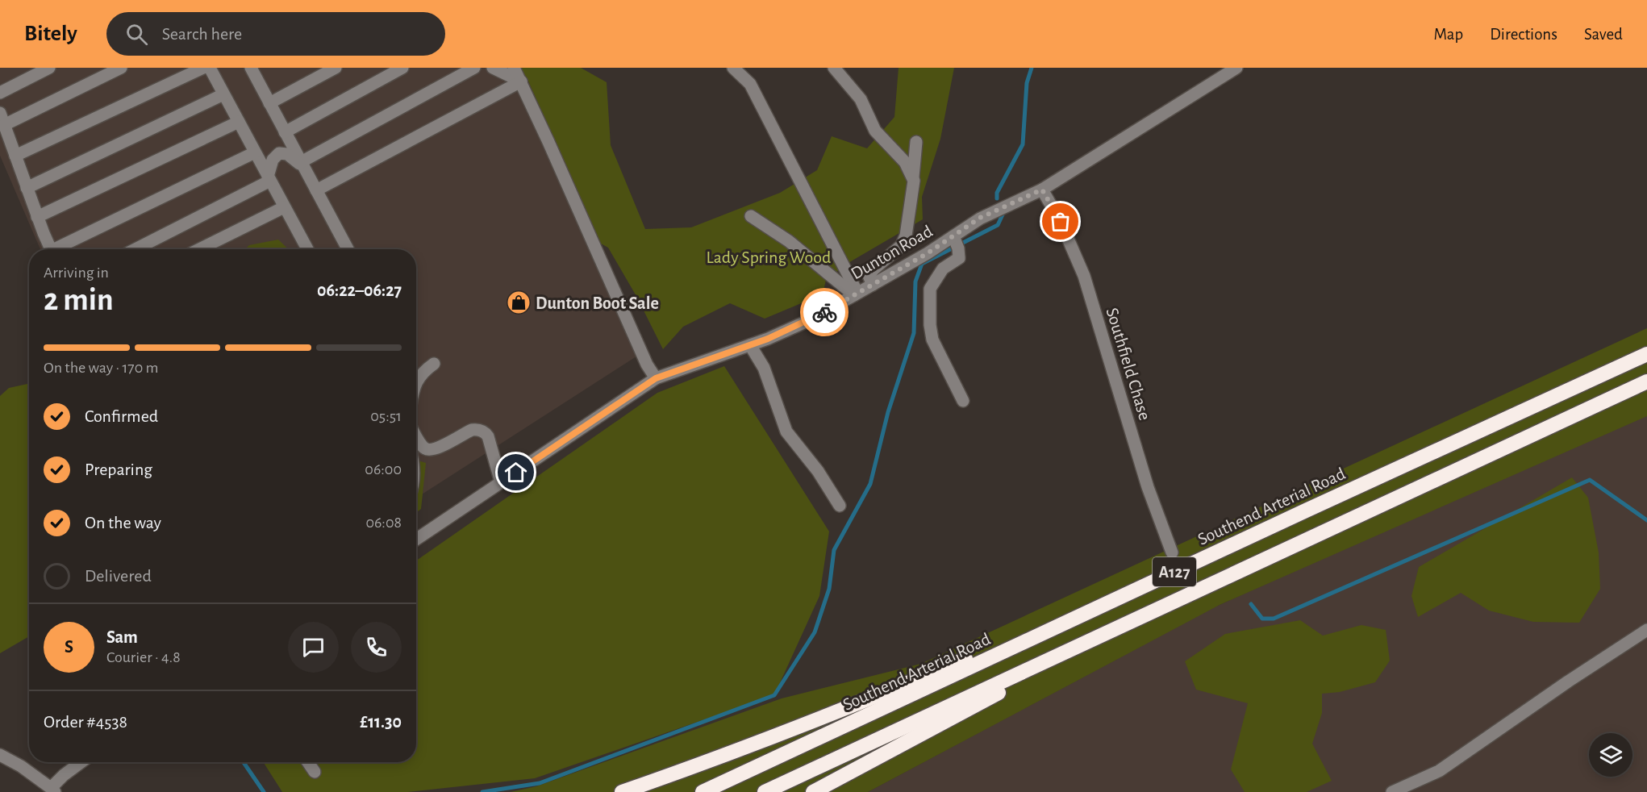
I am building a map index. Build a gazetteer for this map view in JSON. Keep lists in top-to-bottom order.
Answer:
{
  "streets": {
    "highway": ["Southend Arterial Road", "A127"],
    "street": ["Dunton Road", "Southfield Chase"]
  },
  "crossings": [
    ["Dunton Road", "Southfield Chase"]
  ],
  "parks": ["Lady Spring Wood"],
  "places": {
    "shop": ["Dunton Boot Sale"]
  },
  "page": {
    "header": "Bitely",
    "search": "Search here",
    "nav": ["Map", "Directions", "Saved"],
    "heading": ["2 min", "Arriving in", "06:22–06:27"],
    "panel": [
      "Sam",
      "Courier · 4.8",
      "Order #4538",
      "£11.30"
    ],
    "bar": "On the way · 170 m",
    "list": [
      ["Confirmed", "05:51"],
      ["Preparing", "06:00"],
      ["On the way", "06:08"],
      "Delivered"
    ],
    "round": "S"
  }
}
